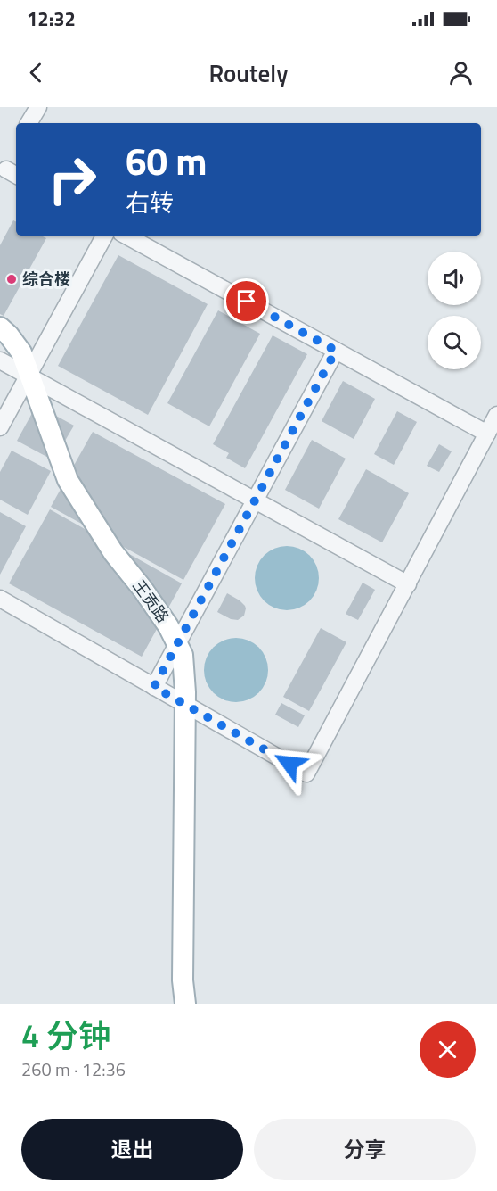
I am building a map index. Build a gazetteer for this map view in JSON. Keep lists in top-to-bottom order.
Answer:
{
  "streets": {
    "main road": ["王贡路"]
  },
  "places": ["综合楼"],
  "page": {
    "status": "12:32",
    "header": "Routely",
    "turn": ["60 m", "右转"],
    "heading": ["4 分钟", "260 m · 12:36"],
    "buttons": ["退出", "分享"]
  }
}
